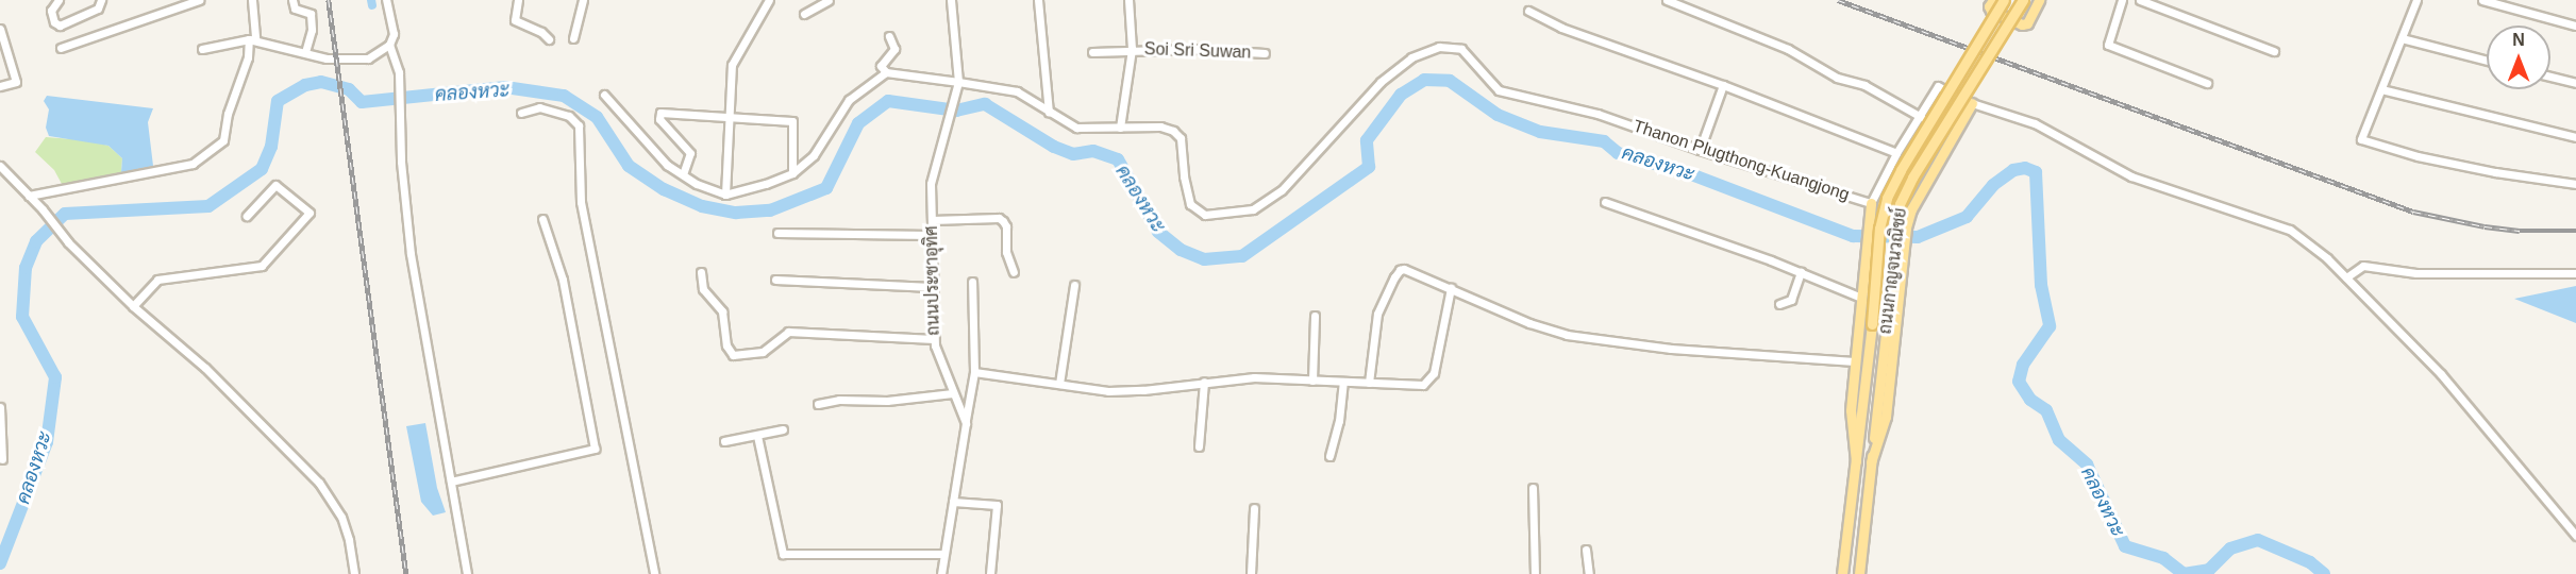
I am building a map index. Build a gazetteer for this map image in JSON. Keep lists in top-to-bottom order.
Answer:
{
  "streets": {
    "main road": ["ถนนกาญจนวณิชย์"],
    "street": ["Soi Sri Suwan", "Thanon Plugthong-Kuangjong", "ถนนประชาอุทิศ"]
  },
  "crossings": [
    ["Thanon Plugthong-Kuangjong", "ถนนประชาอุทิศ"]
  ],
  "water": ["คลองหวะ"],
  "north": "top"
}
